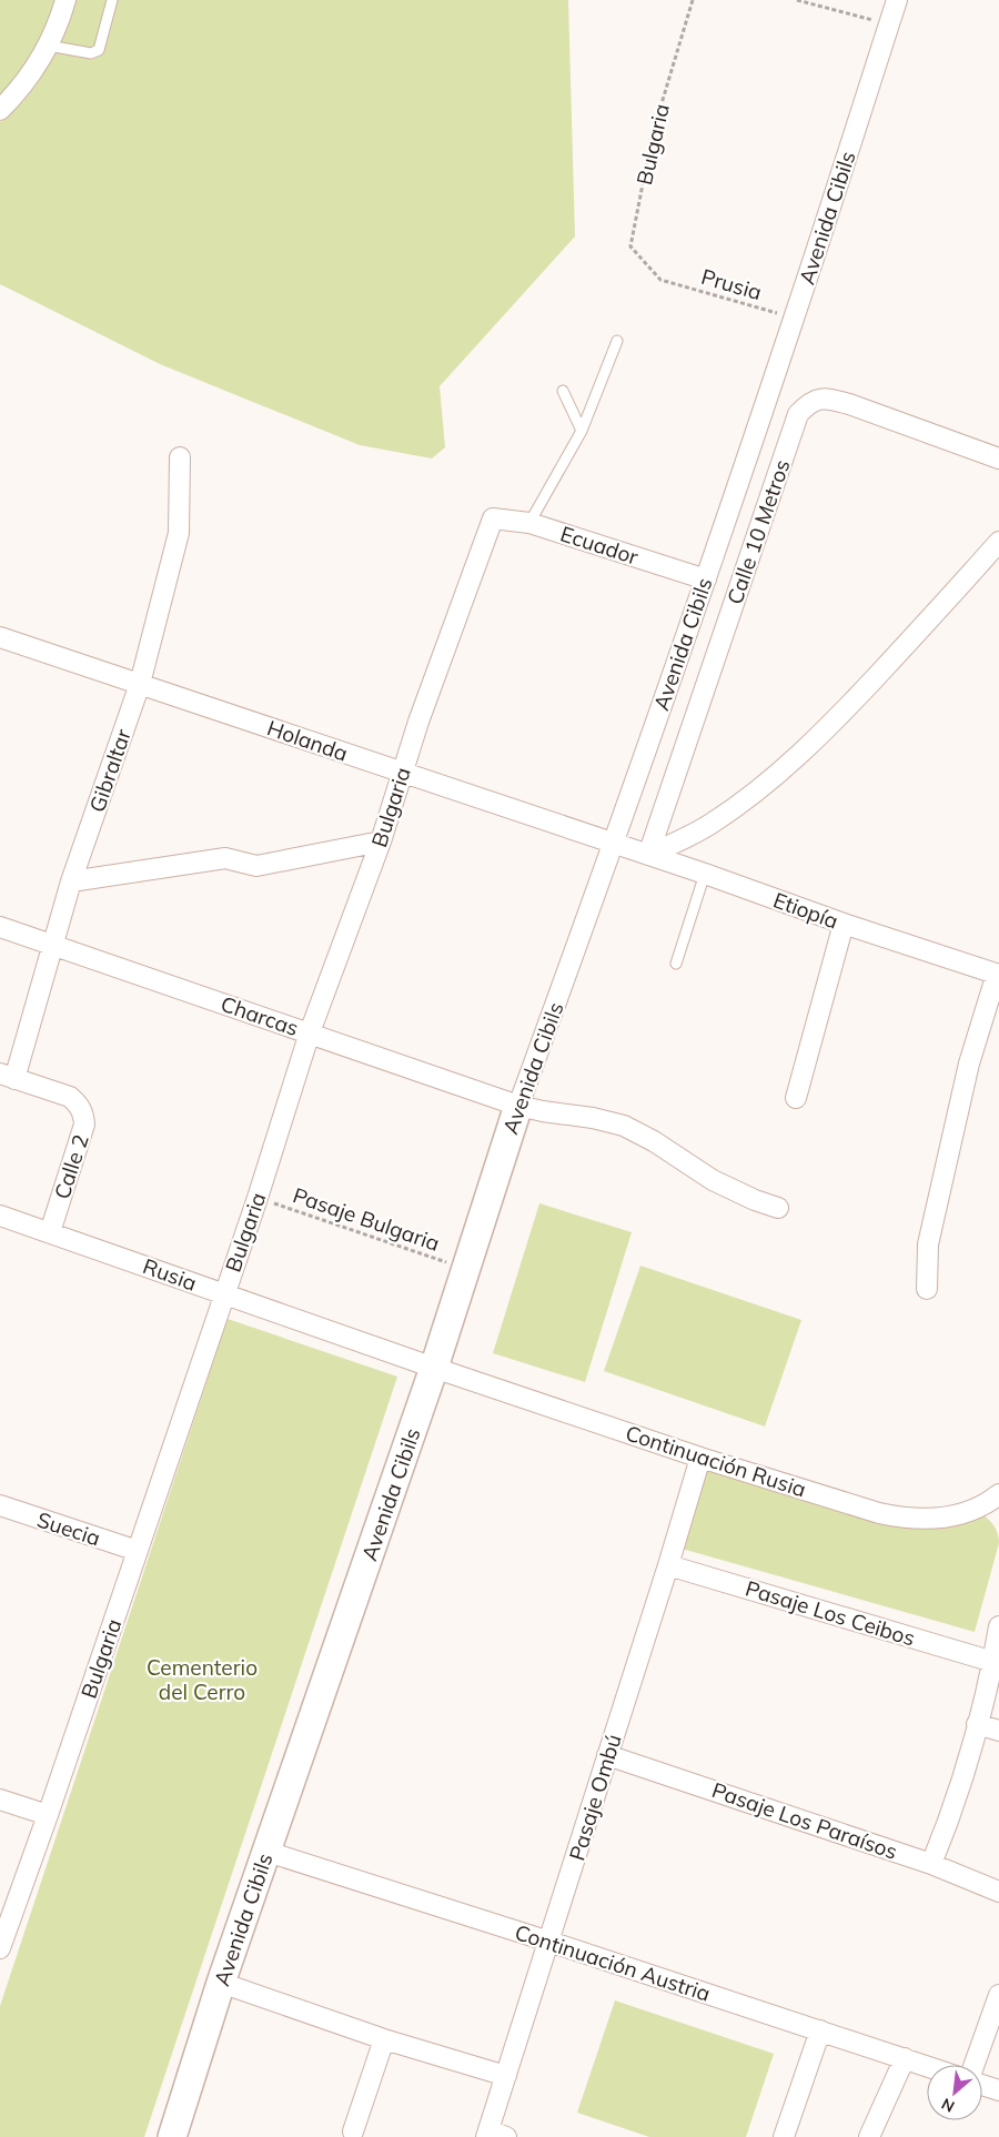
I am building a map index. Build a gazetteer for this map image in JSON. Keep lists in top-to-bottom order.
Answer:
{
  "streets": {
    "street": [
      "Bulgaria",
      "Avenida Cibils",
      "Calle 10 Metros",
      "Ecuador",
      "Holanda",
      "Gibraltar",
      "Etiopía",
      "Charcas",
      "Calle 2",
      "Rusia",
      "Continuación Rusia",
      "Suecia",
      "Pasaje Los Ceibos",
      "Pasaje Ombú",
      "Pasaje Los Paraísos",
      "Continuación Austria"
    ],
    "path": ["Prusia", "Pasaje Bulgaria"]
  },
  "crossings": [
    ["Bulgaria", "Prusia"],
    ["Bulgaria", "Ecuador"],
    ["Bulgaria", "Holanda"],
    ["Bulgaria", "Charcas"],
    ["Bulgaria", "Pasaje Bulgaria"],
    ["Bulgaria", "Rusia"],
    ["Bulgaria", "Suecia"],
    ["Avenida Cibils", "Prusia"],
    ["Avenida Cibils", "Ecuador"],
    ["Avenida Cibils", "Holanda"],
    ["Avenida Cibils", "Etiopía"],
    ["Avenida Cibils", "Charcas"],
    ["Avenida Cibils", "Pasaje Bulgaria"],
    ["Avenida Cibils", "Rusia"],
    ["Avenida Cibils", "Continuación Rusia"],
    ["Avenida Cibils", "Continuación Austria"],
    ["Calle 10 Metros", "Etiopía"],
    ["Holanda", "Gibraltar"],
    ["Holanda", "Etiopía"],
    ["Gibraltar", "Charcas"],
    ["Gibraltar", "Calle 2"],
    ["Calle 2", "Rusia"],
    ["Rusia", "Continuación Rusia"],
    ["Continuación Rusia", "Pasaje Ombú"],
    ["Pasaje Los Ceibos", "Pasaje Ombú"],
    ["Pasaje Ombú", "Pasaje Los Paraísos"],
    ["Pasaje Ombú", "Continuación Austria"]
  ],
  "parks": ["Cementerio del Cerro"],
  "north": "bottom left"
}
